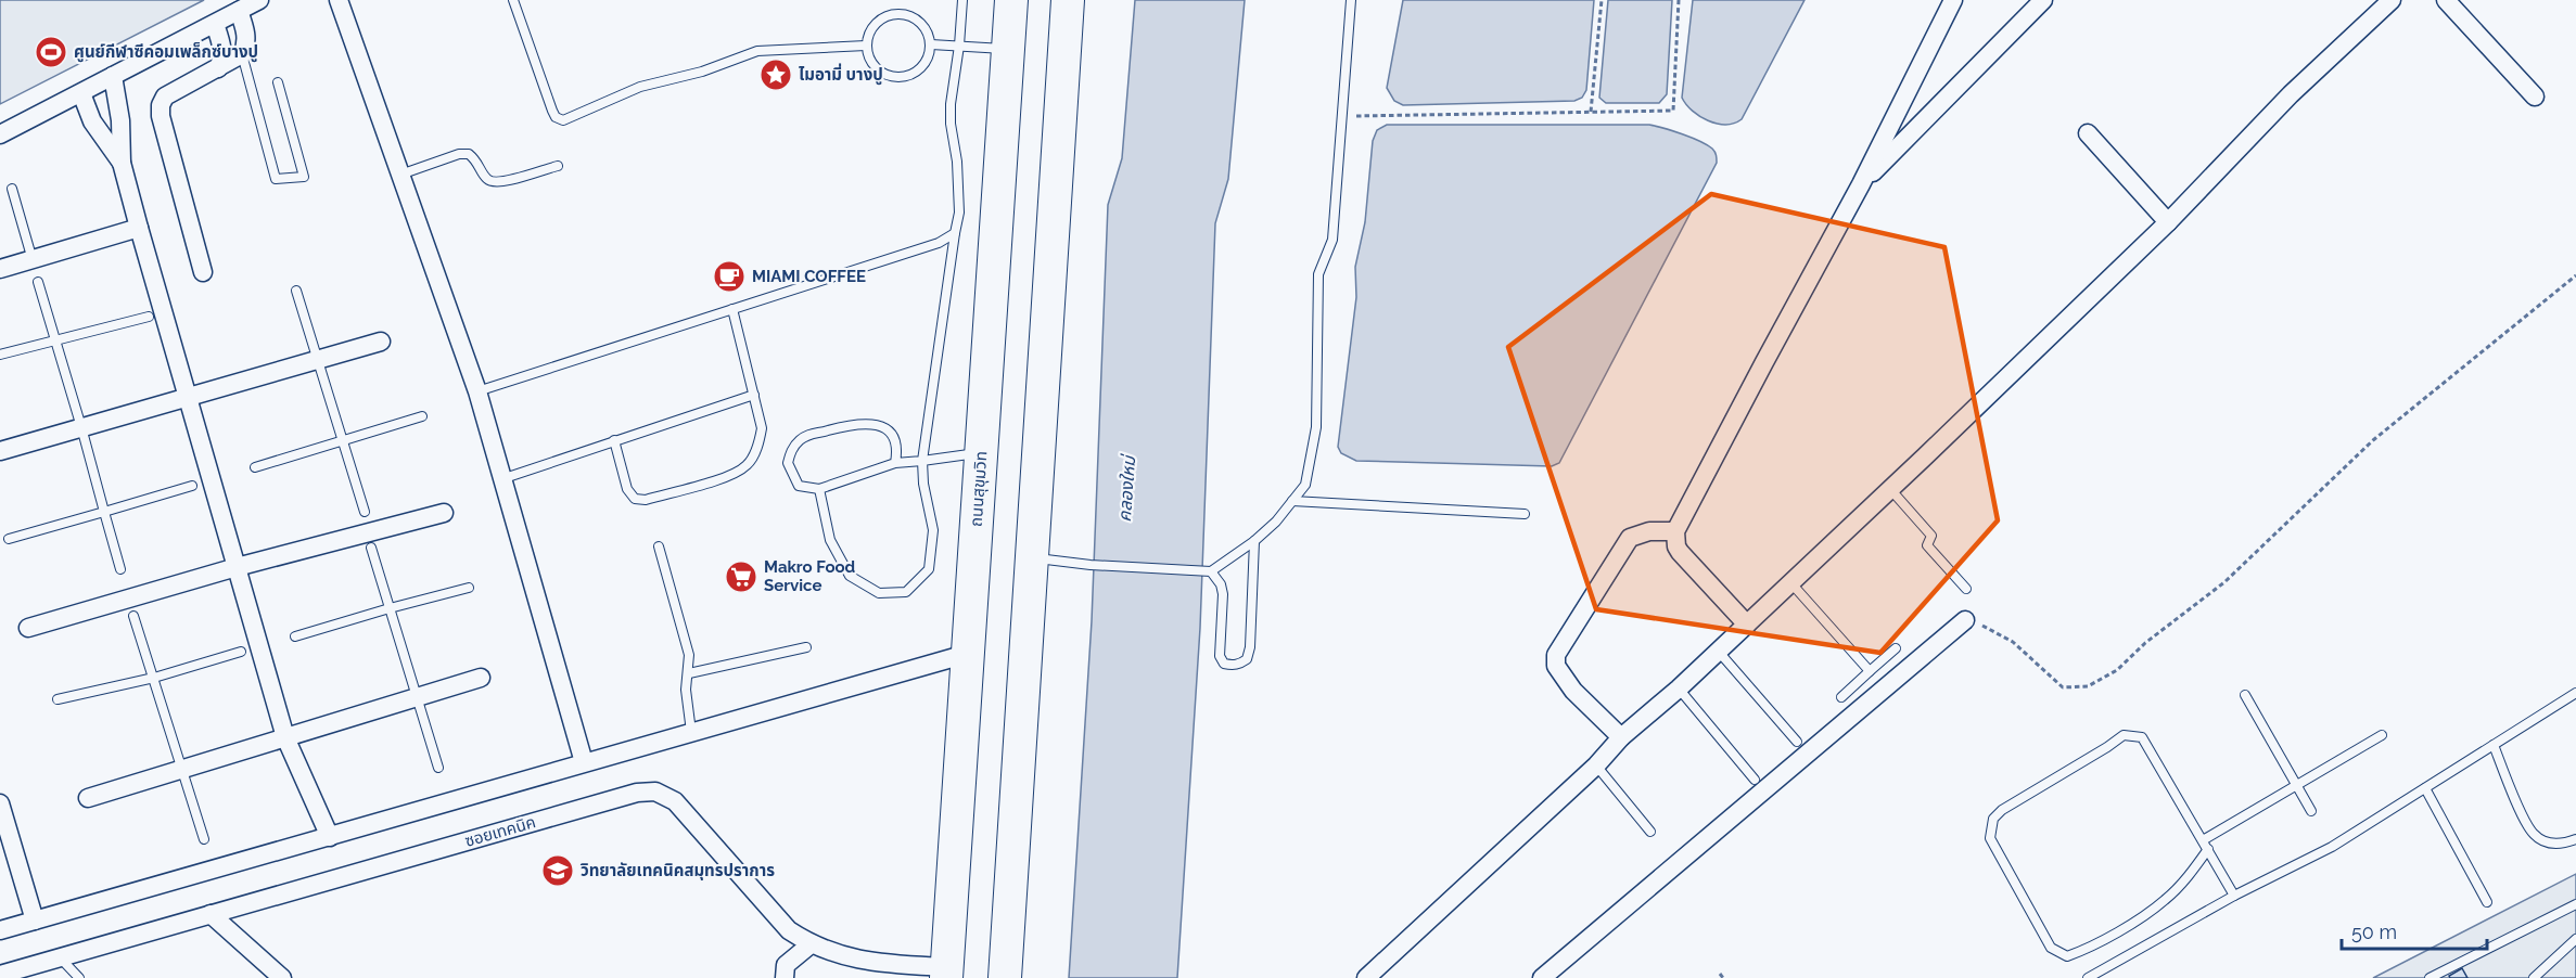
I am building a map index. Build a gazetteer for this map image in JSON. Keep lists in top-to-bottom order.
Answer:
{
  "streets": {
    "highway": ["ถนนสุขุมวิท"],
    "street": ["ซอยเทคนิค"]
  },
  "crossings": [
    ["ถนนสุขุมวิท", "ซอยเทคนิค"]
  ],
  "water": ["คลองใหม่"],
  "places": {
    "sports": ["ศูนย์กีฬาซีคอมเพล็กซ์บางปู"],
    "place": ["ไมอามี่ บางปู"],
    "cafe": ["MIAMI COFFEE"],
    "supermarket": ["Makro Food Service"],
    "school or university": ["วิทยาลัยเทคนิคสมุทรปราการ"]
  },
  "scale_bar": "50 m"
}
